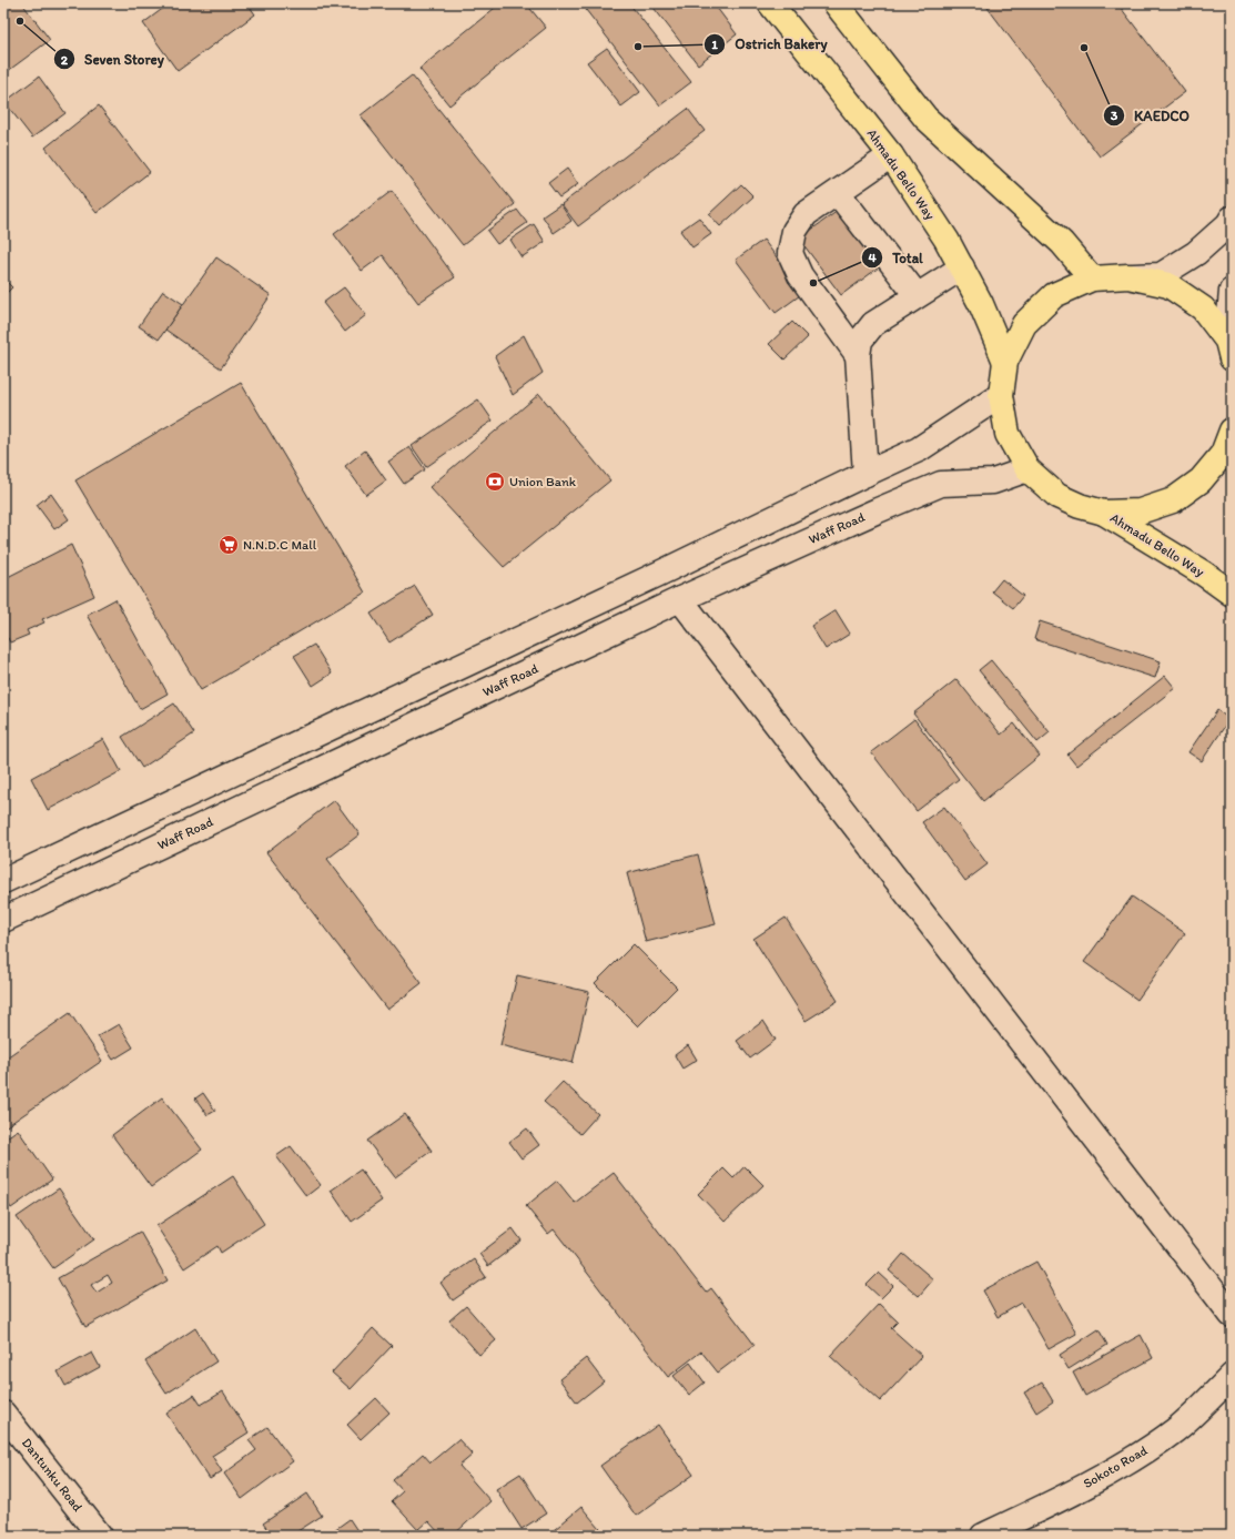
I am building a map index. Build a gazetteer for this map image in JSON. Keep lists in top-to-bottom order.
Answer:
{
  "streets": {
    "main road": ["Ahmadu Bello Way"],
    "street": ["Waff Road", "Sokoto Road", "Dantunku Road"]
  },
  "places": {
    "other": [
      "Seven Storey",
      "Ostrich Bakery",
      "KAEDCO",
      "Total"
    ],
    "bank": ["Union Bank"],
    "supermarket": ["N.N.D.C Mall"]
  }
}
